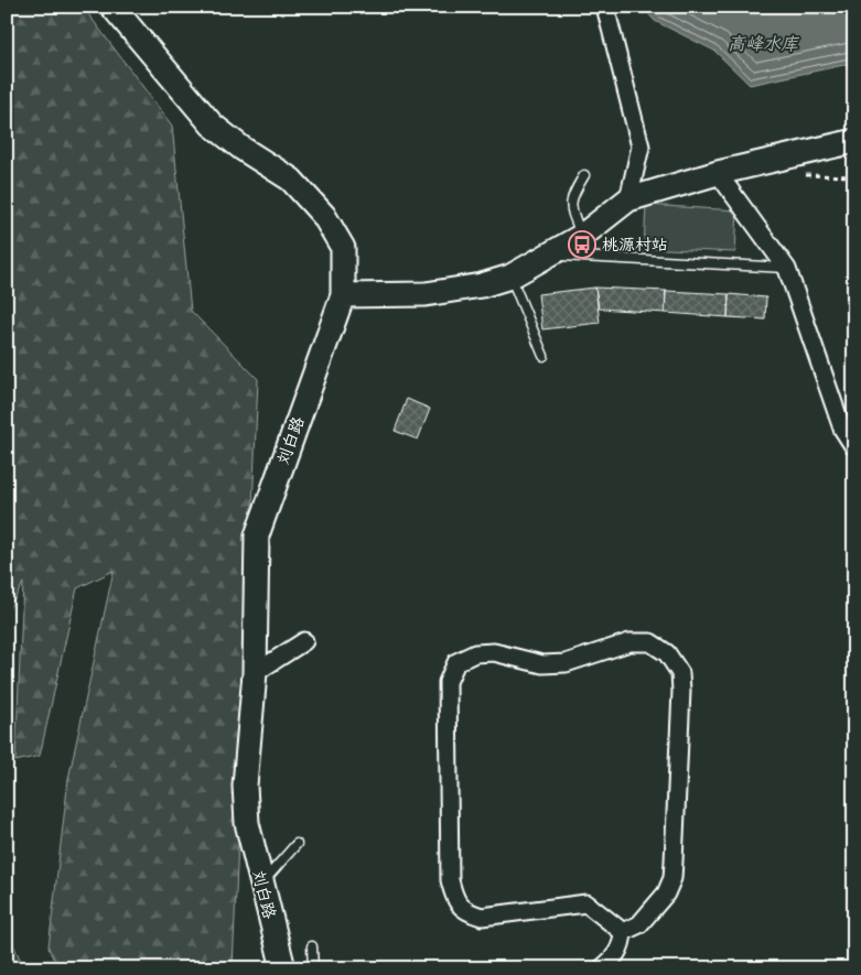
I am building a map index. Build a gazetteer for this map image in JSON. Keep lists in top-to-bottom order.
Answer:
{
  "streets": {
    "street": ["刘白路"]
  },
  "water": ["高峰水库"],
  "places": {
    "bus stop": ["桃源村站"]
  }
}
